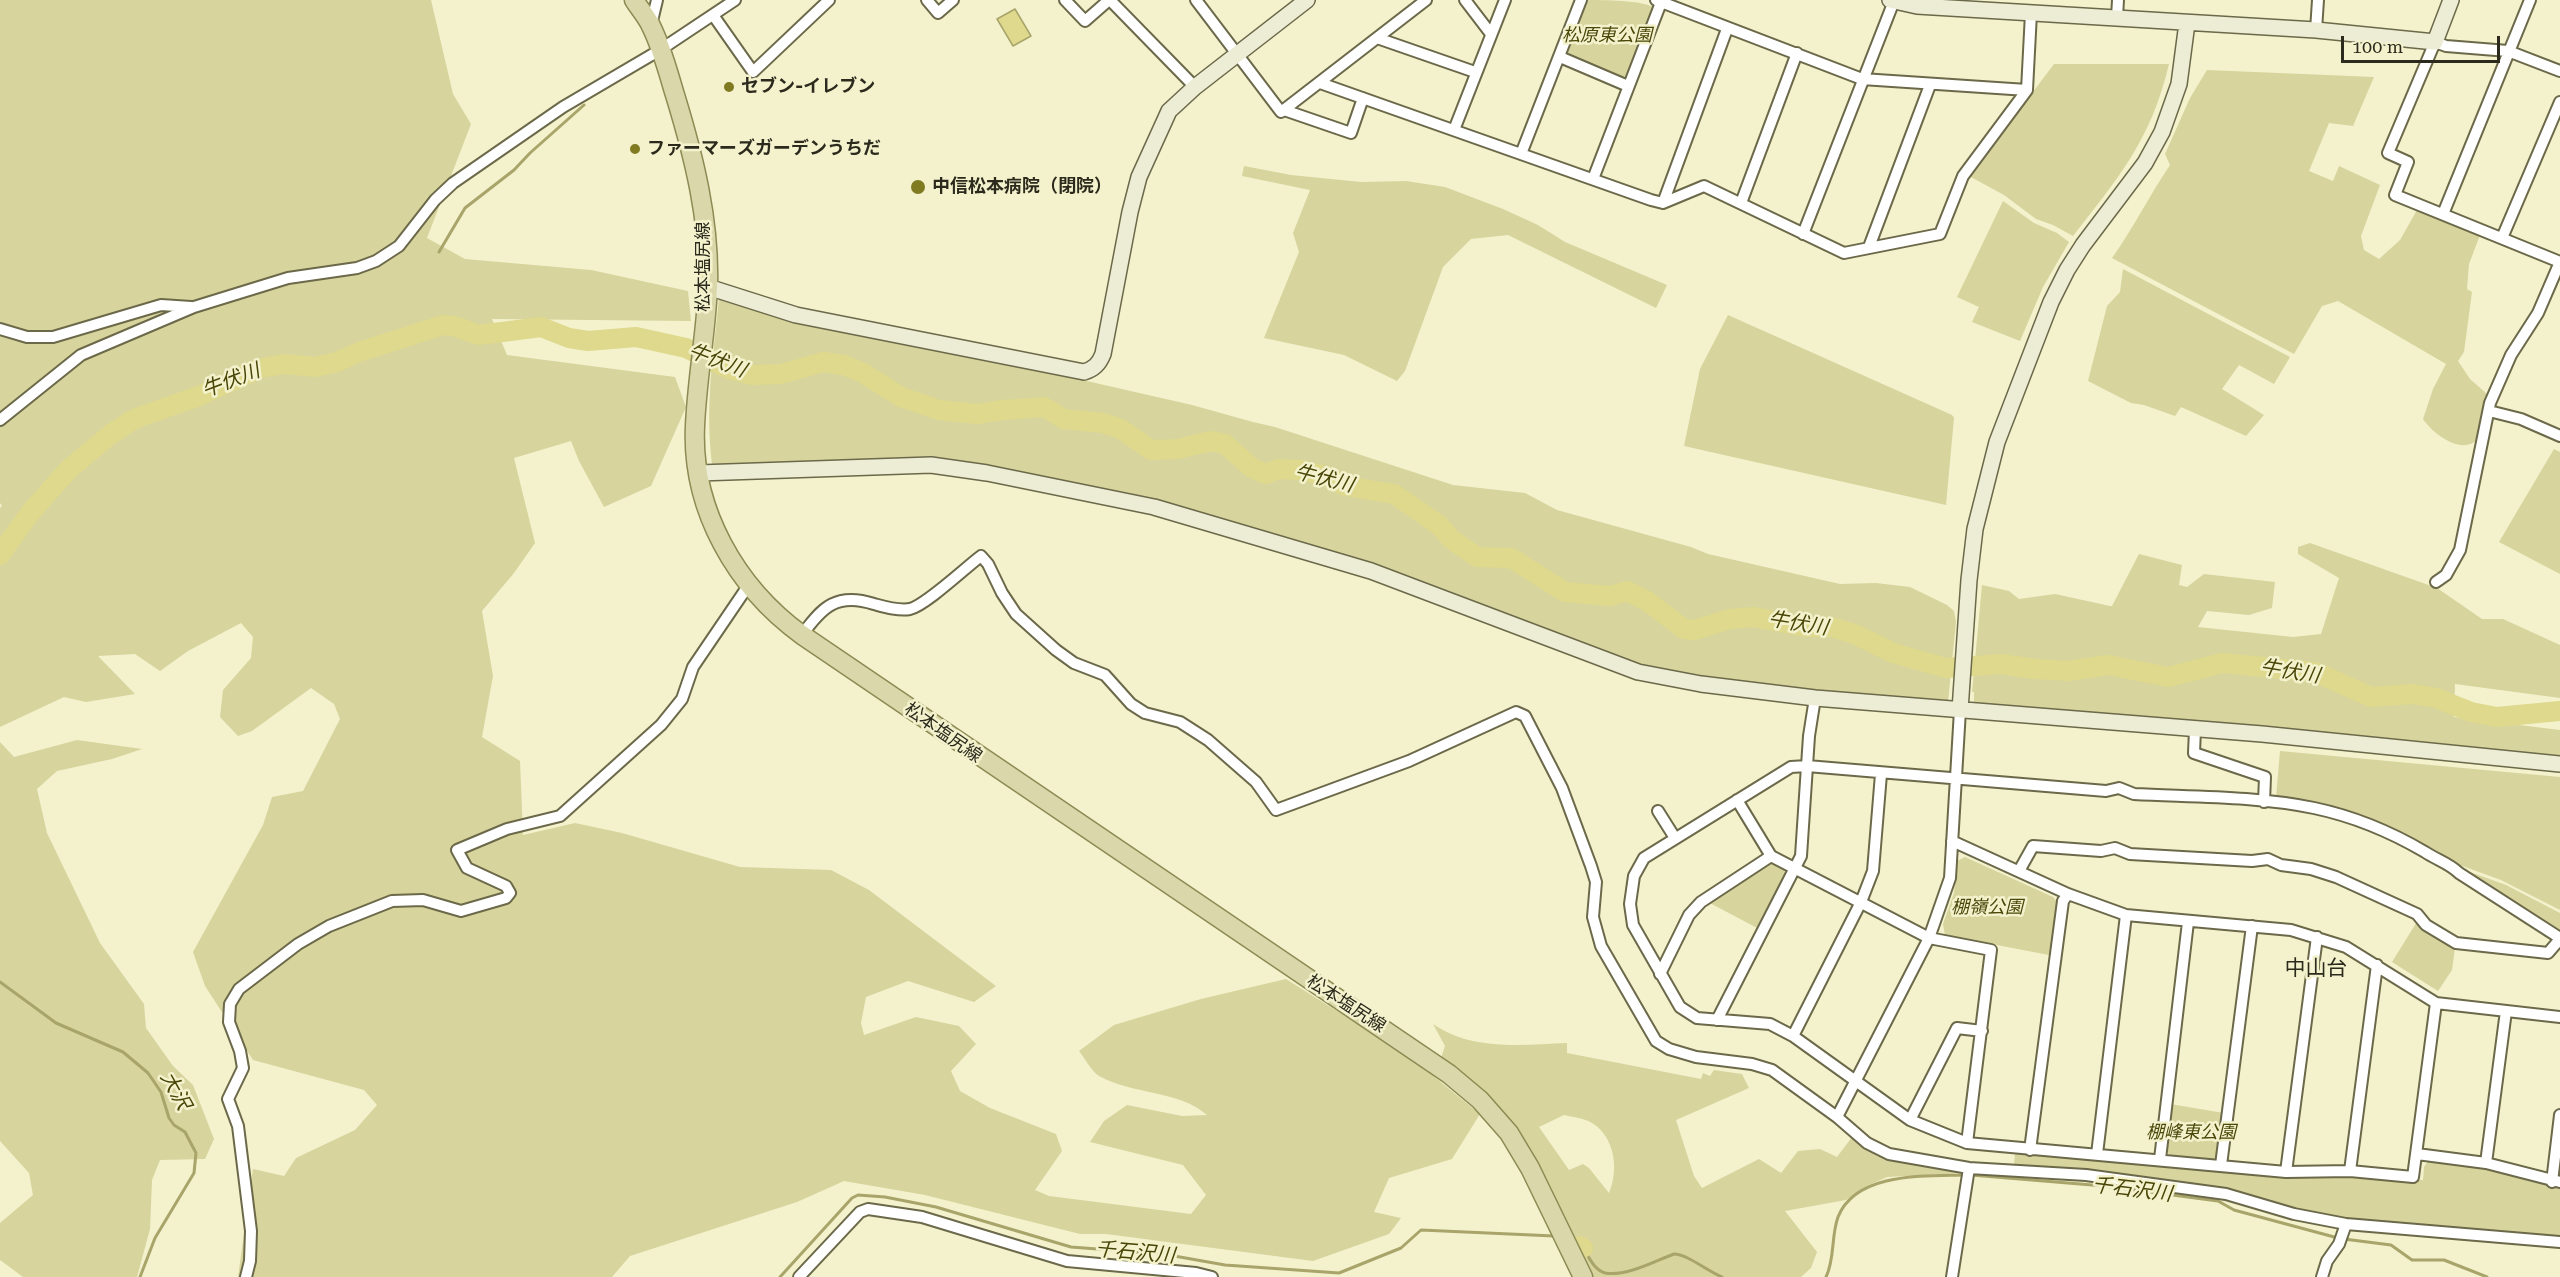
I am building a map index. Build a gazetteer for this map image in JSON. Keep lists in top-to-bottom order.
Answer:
{
  "streets": {
    "main road": ["松本塩尻線"]
  },
  "districts": ["中山台"],
  "water": ["牛伏川", "大沢", "千石沢川"],
  "parks": ["松原東公園", "棚嶺公園", "棚峰東公園"],
  "places": ["セブン-イレブン", "ファーマーズガーデンうちだ", "中信松本病院（閉院）"],
  "scale_bar": "100 m"
}
